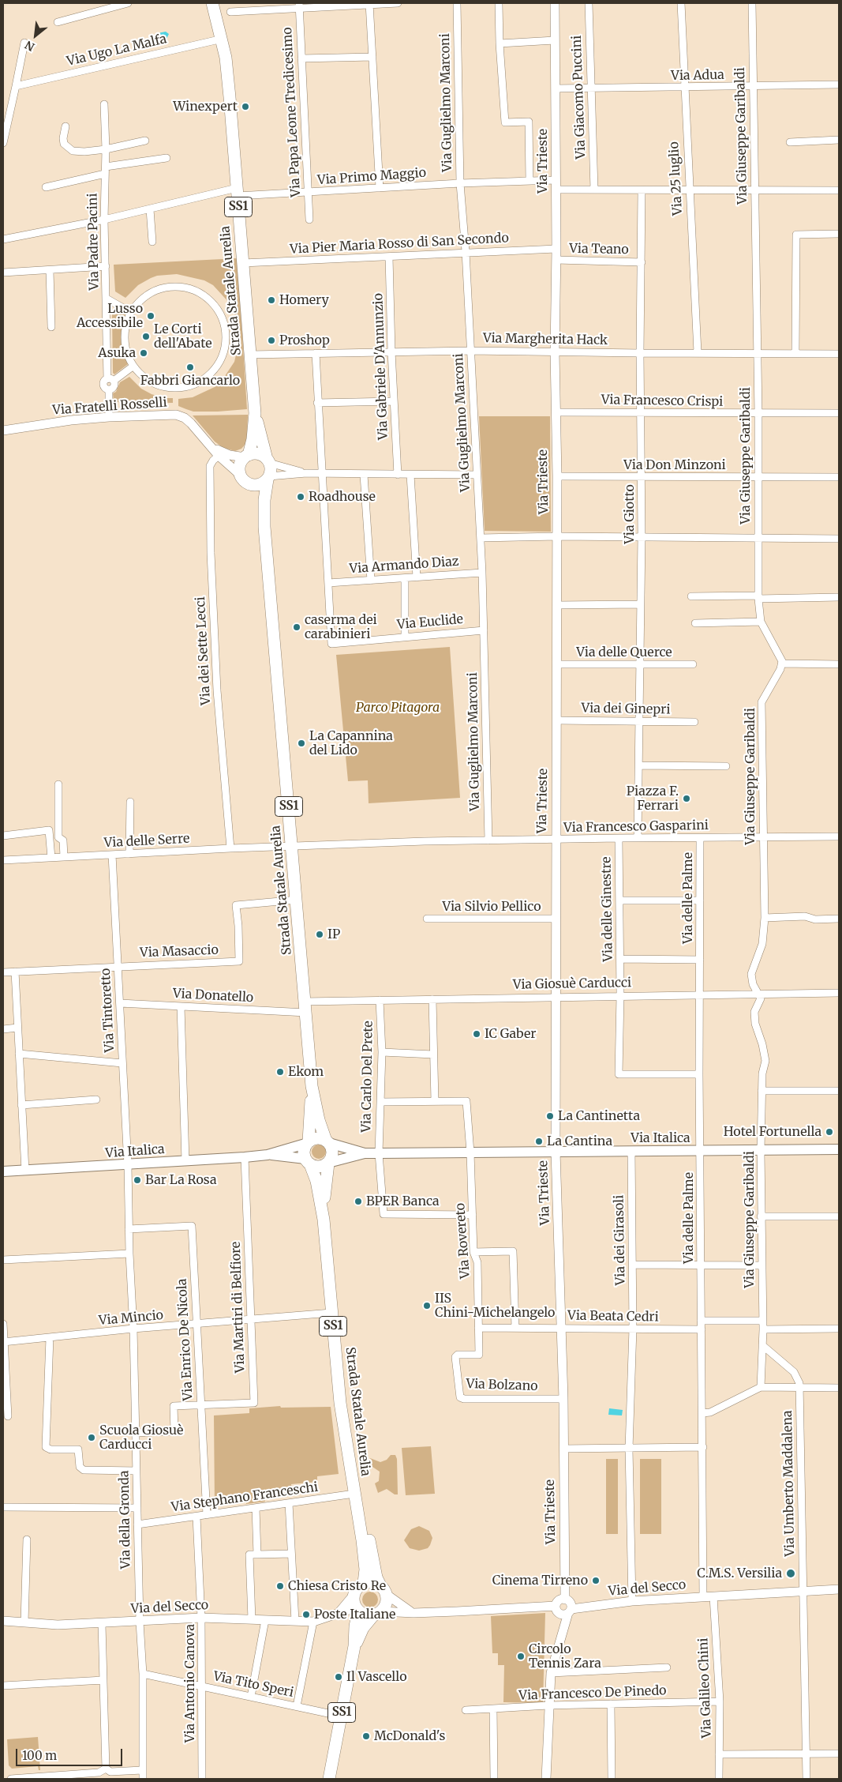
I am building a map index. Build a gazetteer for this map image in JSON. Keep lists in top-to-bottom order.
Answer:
{
  "streets": {
    "main road": ["SS1", "Strada Statale Aurelia", "Via Italica"],
    "street": [
      "Via Ugo La Malfa",
      "Via Adua",
      "Via Giacomo Puccini",
      "Via Guglielmo Marconi",
      "Via Papa Leone Tredicesimo",
      "Via Giuseppe Garibaldi",
      "Via Trieste",
      "Via Primo Maggio",
      "Via 25 luglio",
      "Via Padre Pacini",
      "Via Pier Maria Rosso di San Secondo",
      "Via Teano",
      "Via Margherita Hack",
      "Via Gabriele D'Annunzio",
      "Via Francesco Crispi",
      "Via Fratelli Rosselli",
      "Via Don Minzoni",
      "Via Giotto",
      "Via Armando Diaz",
      "Via Euclide",
      "Via dei Sette Lecci",
      "Via delle Querce",
      "Via dei Ginepri",
      "Via Francesco Gasparini",
      "Via delle Serre",
      "Via delle Palme",
      "Via Silvio Pellico",
      "Via delle Ginestre",
      "Via Masaccio",
      "Via Giosuè Carducci",
      "Via Donatello",
      "Via Tintoretto",
      "Via Carlo Del Prete",
      "Via dei Girasoli",
      "Via Rovereto",
      "Via Martiri di Belfiore",
      "Via Beata Cedri",
      "Via Mincio",
      "Via Enrico De Nicola",
      "Via Bolzano",
      "Via Umberto Maddalena",
      "Via Stephano Franceschi",
      "Via della Gronda",
      "Via del Secco",
      "Via Antonio Canova",
      "Via Tito Speri",
      "Via Galileo Chini",
      "Via Francesco De Pinedo"
    ]
  },
  "crossings": [
    ["Via Ugo La Malfa", "Strada Statale Aurelia"],
    ["Via Adua", "Via Giacomo Puccini"],
    ["Via Adua", "Via Giuseppe Garibaldi"],
    ["Via Adua", "Via Trieste"],
    ["Via Adua", "Via 25 luglio"],
    ["Via Guglielmo Marconi", "Via Primo Maggio"],
    ["Via Guglielmo Marconi", "Via Pier Maria Rosso di San Secondo"],
    ["Via Guglielmo Marconi", "Via Margherita Hack"],
    ["Via Guglielmo Marconi", "Via Armando Diaz"],
    ["Via Guglielmo Marconi", "Via Euclide"],
    ["Via Guglielmo Marconi", "Via Francesco Gasparini"],
    ["Via Papa Leone Tredicesimo", "Via Primo Maggio"],
    ["Via Giuseppe Garibaldi", "Via Margherita Hack"],
    ["Via Giuseppe Garibaldi", "Via Francesco Crispi"],
    ["Via Giuseppe Garibaldi", "Via Don Minzoni"],
    ["Via Giuseppe Garibaldi", "Via Francesco Gasparini"],
    ["Via Giuseppe Garibaldi", "Via Giosuè Carducci"],
    ["Via Giuseppe Garibaldi", "Via Italica"],
    ["Via Giuseppe Garibaldi", "Via Umberto Maddalena"],
    ["Via Trieste", "Via Primo Maggio"],
    ["Via Trieste", "Via Pier Maria Rosso di San Secondo"],
    ["Via Trieste", "Via Teano"],
    ["Via Trieste", "Via Margherita Hack"],
    ["Via Trieste", "Via Francesco Crispi"],
    ["Via Trieste", "Via Don Minzoni"],
    ["Via Trieste", "Via delle Querce"],
    ["Via Trieste", "Via dei Ginepri"],
    ["Via Trieste", "Via Francesco Gasparini"],
    ["Via Trieste", "Via Silvio Pellico"],
    ["Via Trieste", "Via Giosuè Carducci"],
    ["Via Trieste", "Via Italica"],
    ["Via Trieste", "Via Beata Cedri"],
    ["Via Trieste", "Via Bolzano"],
    ["Via Trieste", "Via del Secco"],
    ["Via Trieste", "Via Francesco De Pinedo"],
    ["Via Primo Maggio", "Via Padre Pacini"],
    ["Via Primo Maggio", "Strada Statale Aurelia"],
    ["Via 25 luglio", "Via Margherita Hack"],
    ["SS1", "Strada Statale Aurelia"],
    ["SS1", "Via Fratelli Rosselli"],
    ["SS1", "Via del Secco"],
    ["Via Padre Pacini", "Via Fratelli Rosselli"],
    ["Via Pier Maria Rosso di San Secondo", "Strada Statale Aurelia"],
    ["Via Pier Maria Rosso di San Secondo", "Via Gabriele D'Annunzio"],
    ["Via Teano", "Via Giotto"],
    ["Strada Statale Aurelia", "Via Margherita Hack"],
    ["Strada Statale Aurelia", "Via Fratelli Rosselli"],
    ["Strada Statale Aurelia", "Via Francesco Gasparini"],
    ["Strada Statale Aurelia", "Via delle Serre"],
    ["Strada Statale Aurelia", "Via Masaccio"],
    ["Strada Statale Aurelia", "Via Giosuè Carducci"],
    ["Strada Statale Aurelia", "Via Donatello"],
    ["Strada Statale Aurelia", "Via Italica"],
    ["Strada Statale Aurelia", "Via Mincio"],
    ["Strada Statale Aurelia", "Via Stephano Franceschi"],
    ["Strada Statale Aurelia", "Via del Secco"],
    ["Via Margherita Hack", "Via Gabriele D'Annunzio"],
    ["Via Margherita Hack", "Via Giotto"],
    ["Via Francesco Crispi", "Via Giotto"],
    ["Via Fratelli Rosselli", "Via dei Sette Lecci"],
    ["Via Don Minzoni", "Via Giotto"],
    ["Via Giotto", "Via delle Querce"],
    ["Via Giotto", "Via dei Ginepri"],
    ["Via Giotto", "Via Francesco Gasparini"],
    ["Via Armando Diaz", "Via Euclide"],
    ["Via dei Sette Lecci", "Via delle Serre"],
    ["Via Francesco Gasparini", "Via delle Serre"],
    ["Via Francesco Gasparini", "Via delle Palme"],
    ["Via Francesco Gasparini", "Via delle Ginestre"],
    ["Via delle Serre", "Via Tintoretto"],
    ["Via delle Palme", "Via delle Ginestre"],
    ["Via delle Palme", "Via Giosuè Carducci"],
    ["Via delle Palme", "Via Italica"],
    ["Via delle Palme", "Via Beata Cedri"],
    ["Via delle Palme", "Via del Secco"],
    ["Via delle Ginestre", "Via Giosuè Carducci"],
    ["Via Masaccio", "Via Tintoretto"],
    ["Via Giosuè Carducci", "Via Donatello"],
    ["Via Giosuè Carducci", "Via Carlo Del Prete"],
    ["Via Donatello", "Via Tintoretto"],
    ["Via Tintoretto", "Via Italica"],
    ["Via Tintoretto", "Via della Gronda"],
    ["Via Carlo Del Prete", "Via Italica"],
    ["Via Carlo Del Prete", "Via Rovereto"],
    ["Via Italica", "Via dei Girasoli"],
    ["Via Italica", "Via Rovereto"],
    ["Via Italica", "Via Martiri di Belfiore"],
    ["Via Italica", "Via della Gronda"],
    ["Via dei Girasoli", "Via Beata Cedri"],
    ["Via dei Girasoli", "Via del Secco"],
    ["Via Rovereto", "Via Beata Cedri"],
    ["Via Rovereto", "Via Bolzano"],
    ["Via Martiri di Belfiore", "Via Mincio"],
    ["Via Martiri di Belfiore", "Via Enrico De Nicola"],
    ["Via Beata Cedri", "Via Bolzano"],
    ["Via Mincio", "Via Enrico De Nicola"],
    ["Via Mincio", "Via della Gronda"],
    ["Via Enrico De Nicola", "Via Stephano Franceschi"],
    ["Via Enrico De Nicola", "Via della Gronda"],
    ["Via Umberto Maddalena", "Via del Secco"],
    ["Via Stephano Franceschi", "Via della Gronda"],
    ["Via Stephano Franceschi", "Via Antonio Canova"],
    ["Via della Gronda", "Via del Secco"],
    ["Via della Gronda", "Via Tito Speri"],
    ["Via del Secco", "Via Antonio Canova"],
    ["Via del Secco", "Via Galileo Chini"],
    ["Via Antonio Canova", "Via Tito Speri"],
    ["Via Galileo Chini", "Via Francesco De Pinedo"]
  ],
  "parks": ["Parco Pitagora"],
  "places": [
    "Winexpert",
    "Homery",
    "Lusso Accessibile",
    "Le Corti dell'Abate",
    "Proshop",
    "Asuka",
    "Fabbri Giancarlo",
    "Roadhouse",
    "caserma dei carabinieri",
    "La Capannina del Lido",
    "Piazza F. Ferrari",
    "IP",
    "IC Gaber",
    "Ekom",
    "La Cantinetta",
    "Hotel Fortunella",
    "La Cantina",
    "Bar La Rosa",
    "BPER Banca",
    "IIS Chini-Michelangelo",
    "Scuola Giosuè Carducci",
    "C.M.S. Versilia",
    "Cinema Tirreno",
    "Chiesa Cristo Re",
    "Poste Italiane",
    "Circolo Tennis Zara",
    "Il Vascello",
    "McDonald's"
  ],
  "scale_bar": "100 m",
  "north": "bottom left"
}
